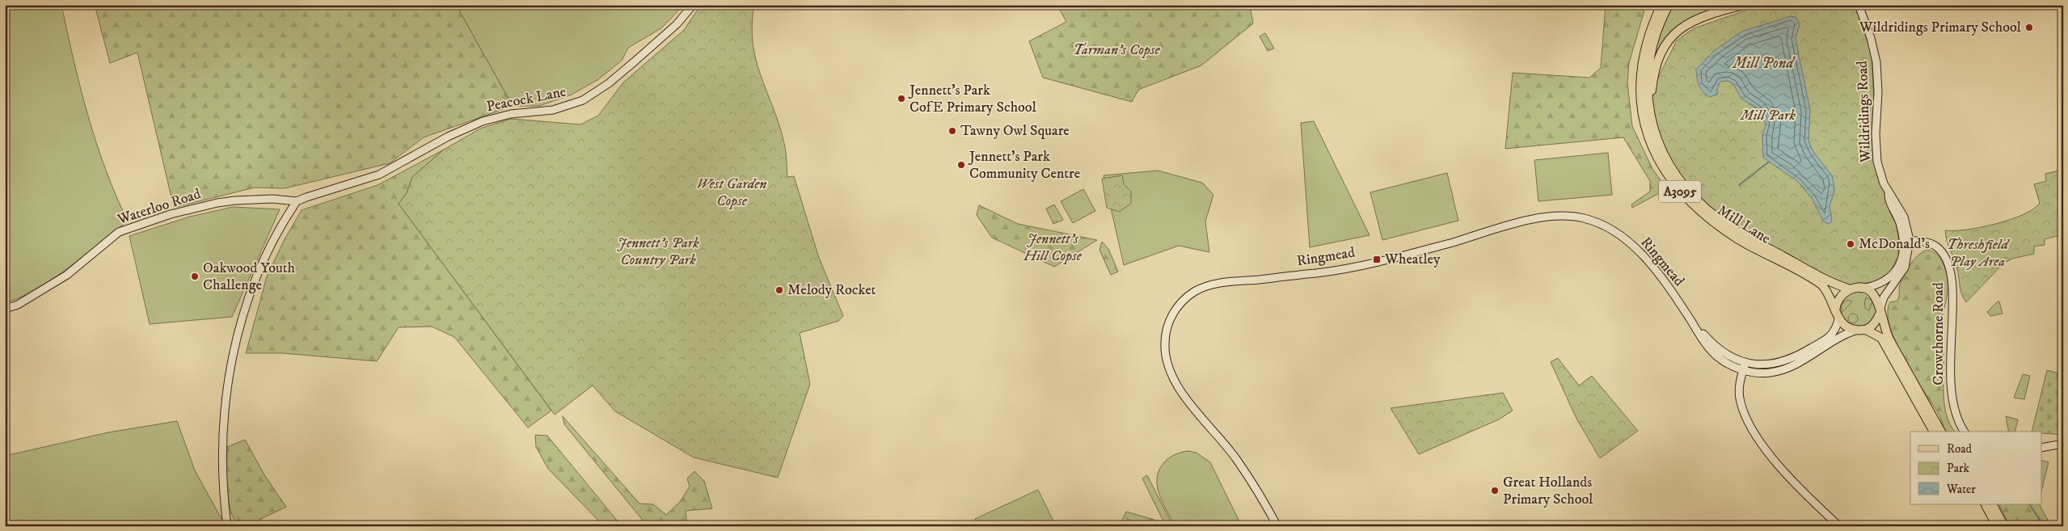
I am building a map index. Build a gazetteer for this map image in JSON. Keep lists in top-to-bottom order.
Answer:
{
  "streets": {
    "main road": ["A3095", "Mill Lane"],
    "street": [
      "Peacock Lane",
      "Wildridings Road",
      "Waterloo Road",
      "Ringmead",
      "Crowthorne Road"
    ]
  },
  "crossings": [
    ["Peacock Lane", "Waterloo Road"],
    ["Wildridings Road", "Mill Lane"],
    ["Wildridings Road", "Ringmead"],
    ["Wildridings Road", "Crowthorne Road"],
    ["A3095", "Mill Lane"],
    ["Mill Lane", "Ringmead"]
  ],
  "water": ["Mill Pond"],
  "parks": [
    "Tarman's Copse",
    "Mill Park",
    "West Garden Copse",
    "Jennett's Hill Copse",
    "Jennett's Park Country Park",
    "Threshfield Play Area"
  ],
  "places": {
    "other": [
      "Wildridings Primary School",
      "Jennett's Park CofE Primary School",
      "Tawny Owl Square",
      "Jennett's Park Community Centre",
      "McDonald's",
      "Oakwood Youth Challenge",
      "Melody Rocket",
      "Great Hollands Primary School"
    ],
    "transit": ["Wheatley"]
  },
  "legend": ["Road", "Park", "Water"]
}
